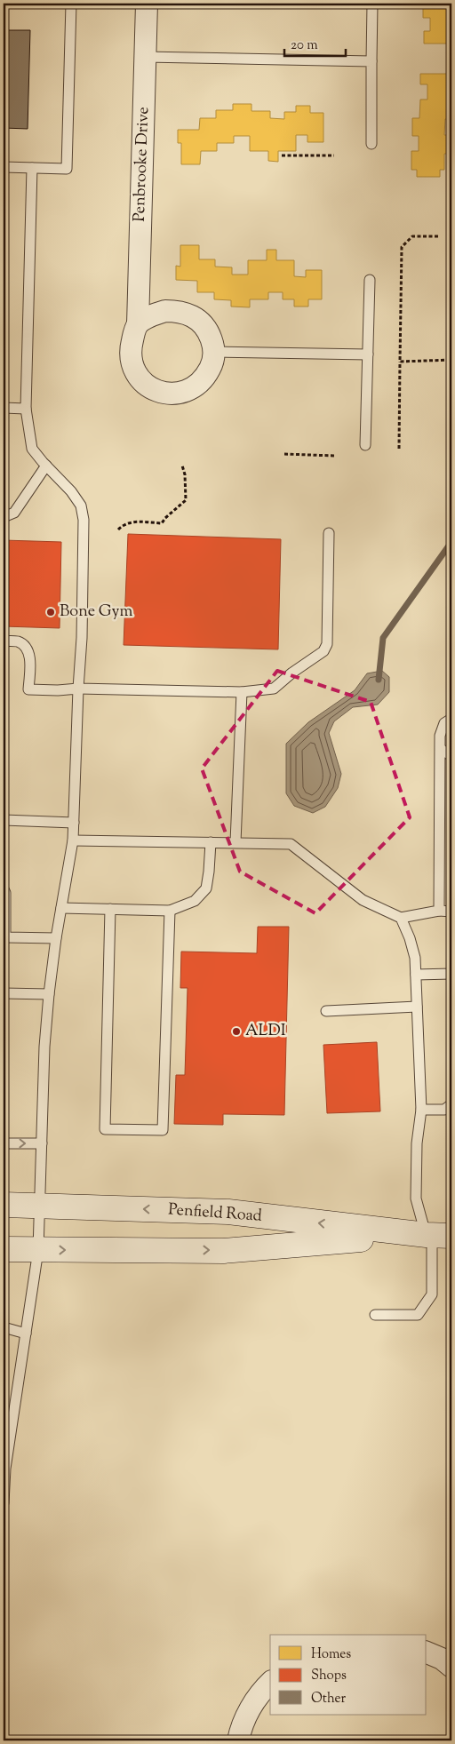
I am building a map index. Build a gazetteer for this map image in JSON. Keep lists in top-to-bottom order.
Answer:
{
  "streets": {
    "main road": ["Penfield Road"],
    "street": ["Penbrooke Drive"]
  },
  "places": ["Bone Gym", "ALDI"],
  "legend": ["Homes", "Shops", "Other"],
  "scale_bar": "20 m"
}
